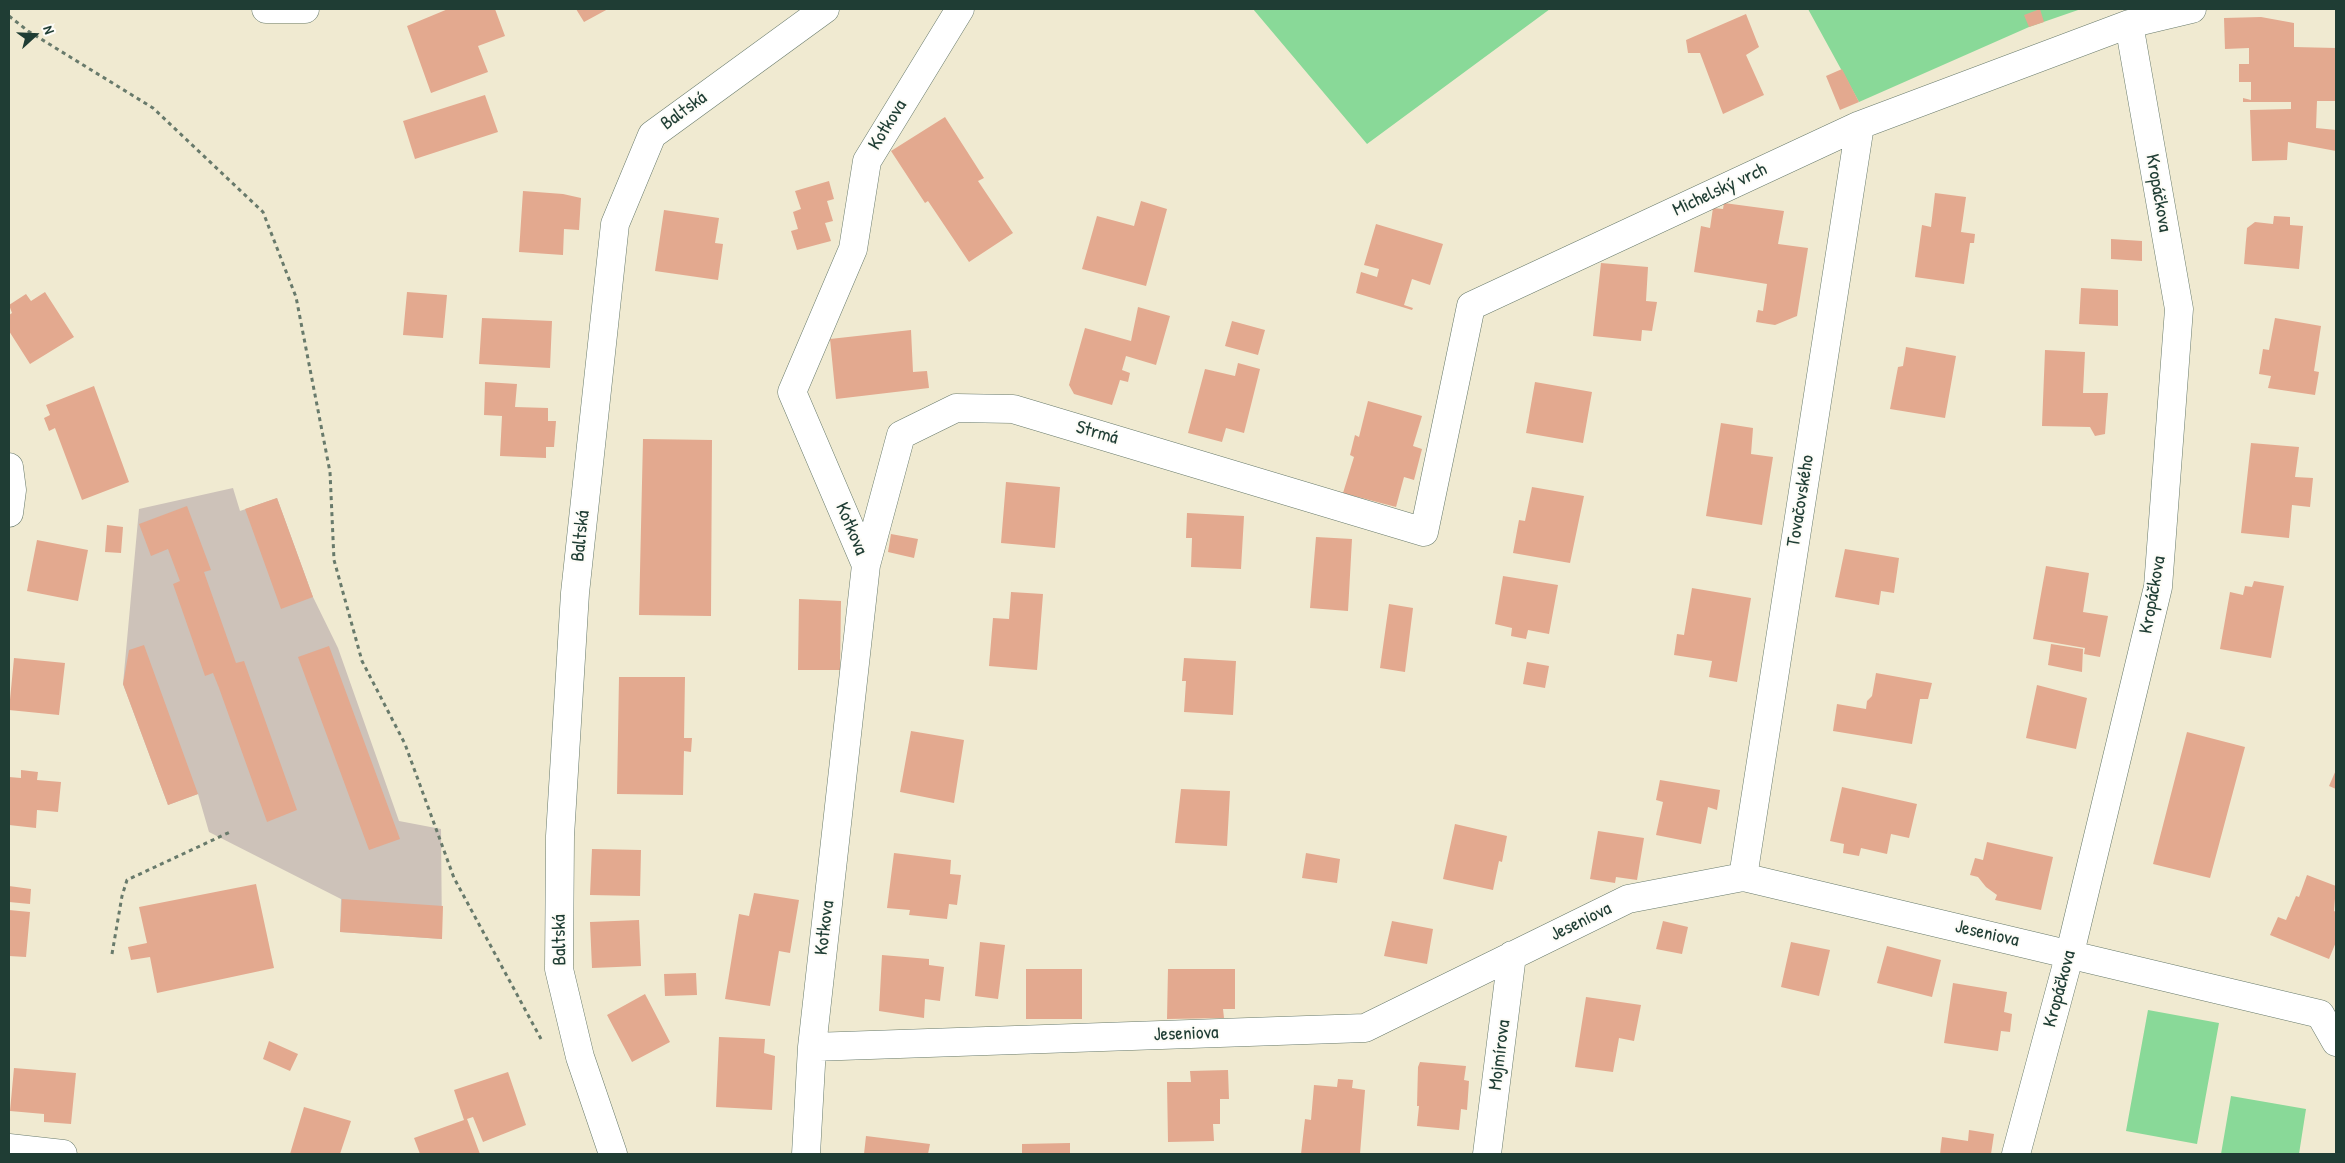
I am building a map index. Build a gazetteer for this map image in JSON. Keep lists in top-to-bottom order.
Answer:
{
  "streets": {
    "street": [
      "Baltská",
      "Kotkova",
      "Michelský vrch",
      "Kropáčkova",
      "Strmá",
      "Tovačovského",
      "Jeseniova",
      "Mojmírova"
    ]
  },
  "crossings": [
    ["Kotkova", "Strmá"],
    ["Kotkova", "Jeseniova"],
    ["Michelský vrch", "Kropáčkova"],
    ["Michelský vrch", "Strmá"],
    ["Michelský vrch", "Tovačovského"],
    ["Kropáčkova", "Jeseniova"],
    ["Tovačovského", "Jeseniova"],
    ["Jeseniova", "Mojmírova"]
  ],
  "north": "right"
}
